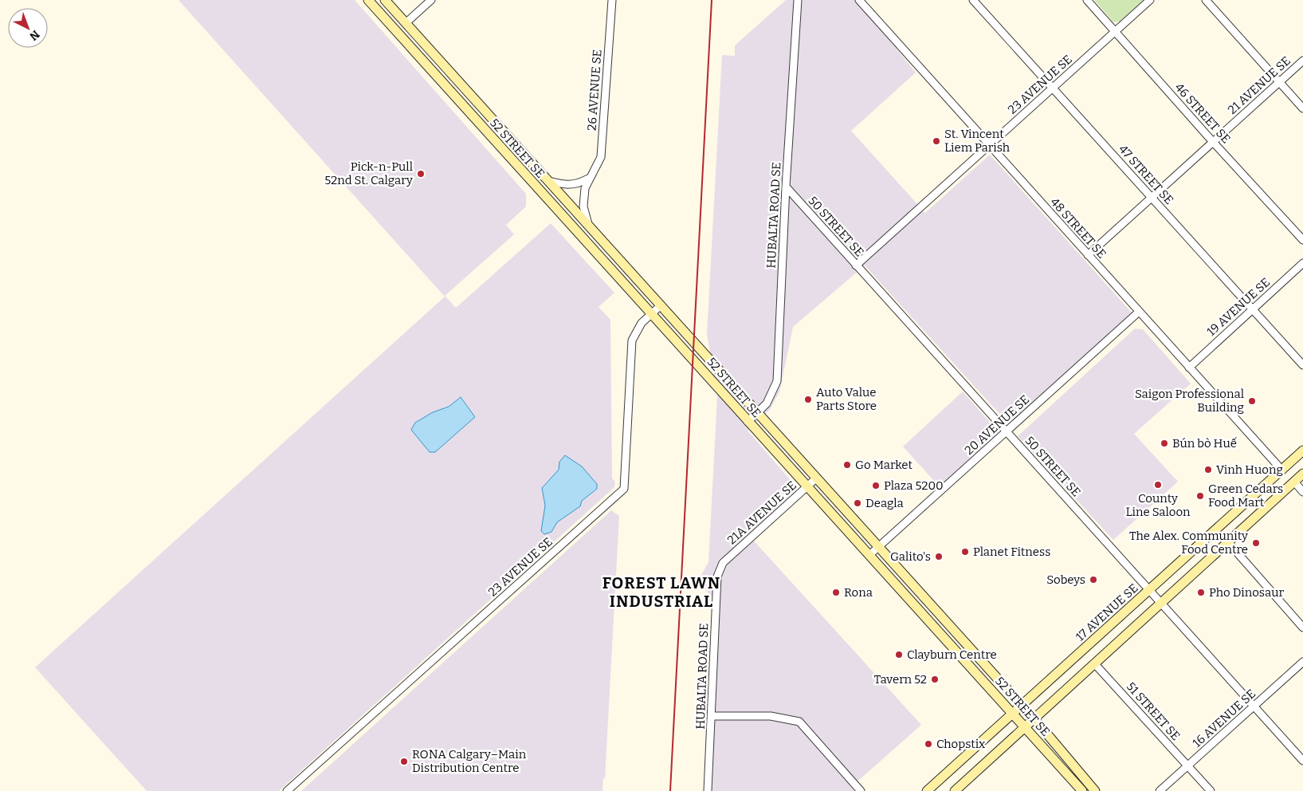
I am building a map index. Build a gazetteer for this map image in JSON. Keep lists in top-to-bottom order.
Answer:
{
  "streets": {
    "main road": ["52 STREET SE", "17 AVENUE SE"],
    "street": [
      "23 AVENUE SE",
      "21 AVENUE SE",
      "26 AVENUE SE",
      "46 STREET SE",
      "47 STREET SE",
      "HUBALTA ROAD SE",
      "50 STREET SE",
      "48 STREET SE",
      "19 AVENUE SE",
      "20 AVENUE SE",
      "21A AVENUE SE",
      "51 STREET SE",
      "16 AVENUE SE"
    ]
  },
  "crossings": [
    ["23 AVENUE SE", "46 STREET SE"],
    ["23 AVENUE SE", "52 STREET SE"],
    ["23 AVENUE SE", "47 STREET SE"],
    ["23 AVENUE SE", "50 STREET SE"],
    ["23 AVENUE SE", "48 STREET SE"],
    ["21 AVENUE SE", "46 STREET SE"],
    ["21 AVENUE SE", "47 STREET SE"],
    ["21 AVENUE SE", "48 STREET SE"],
    ["26 AVENUE SE", "52 STREET SE"],
    ["52 STREET SE", "HUBALTA ROAD SE"],
    ["52 STREET SE", "20 AVENUE SE"],
    ["52 STREET SE", "21A AVENUE SE"],
    ["52 STREET SE", "17 AVENUE SE"],
    ["47 STREET SE", "19 AVENUE SE"],
    ["HUBALTA ROAD SE", "50 STREET SE"],
    ["HUBALTA ROAD SE", "21A AVENUE SE"],
    ["50 STREET SE", "20 AVENUE SE"],
    ["50 STREET SE", "17 AVENUE SE"],
    ["50 STREET SE", "16 AVENUE SE"],
    ["48 STREET SE", "19 AVENUE SE"],
    ["48 STREET SE", "20 AVENUE SE"],
    ["48 STREET SE", "17 AVENUE SE"],
    ["51 STREET SE", "16 AVENUE SE"]
  ],
  "districts": ["FOREST LAWN INDUSTRIAL"],
  "places": [
    "St. Vincent Liem Parish",
    "Pick-n-Pull 52nd St. Calgary",
    "Auto Value Parts Store",
    "Saigon Professional Building",
    "Bún bò Huế",
    "Go Market",
    "Vinh Huong",
    "County Line Saloon",
    "Plaza 5200",
    "Green Cedars Food Mart",
    "Deagla",
    "The Alex. Community Food Centre",
    "Planet Fitness",
    "Galito's",
    "Sobeys",
    "Rona",
    "Pho Dinosaur",
    "Clayburn Centre",
    "Tavern 52",
    "Chopstix",
    "RONA Calgary–Main Distribution Centre"
  ],
  "north": "bottom right"
}
